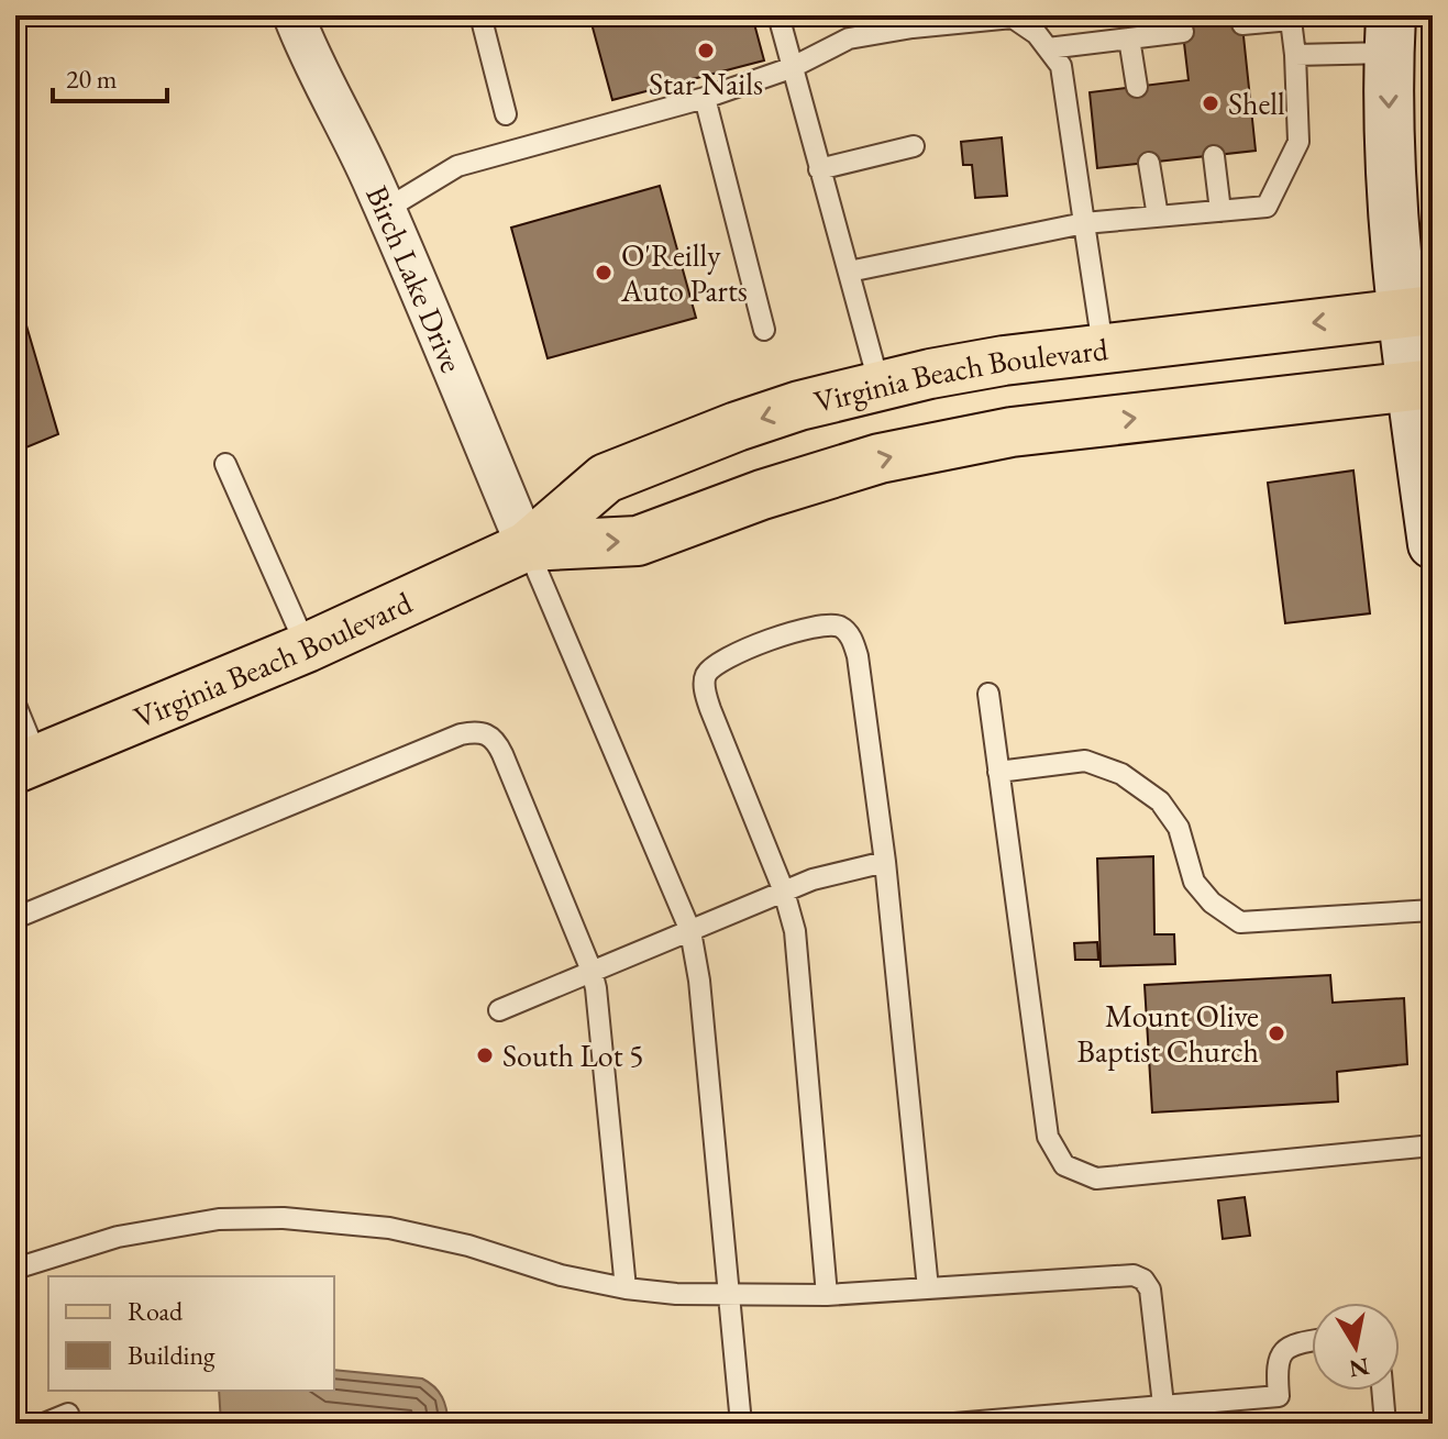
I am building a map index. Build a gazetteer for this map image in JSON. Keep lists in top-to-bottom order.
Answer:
{
  "streets": {
    "main road": ["Virginia Beach Boulevard"],
    "street": ["Birch Lake Drive"]
  },
  "crossings": [
    ["Birch Lake Drive", "Virginia Beach Boulevard"]
  ],
  "places": [
    "Star Nails",
    "Shell",
    "O'Reilly Auto Parts",
    "Mount Olive Baptist Church",
    "South Lot 5"
  ],
  "legend": ["Road", "Building"],
  "scale_bar": "20 m",
  "north": "bottom"
}
